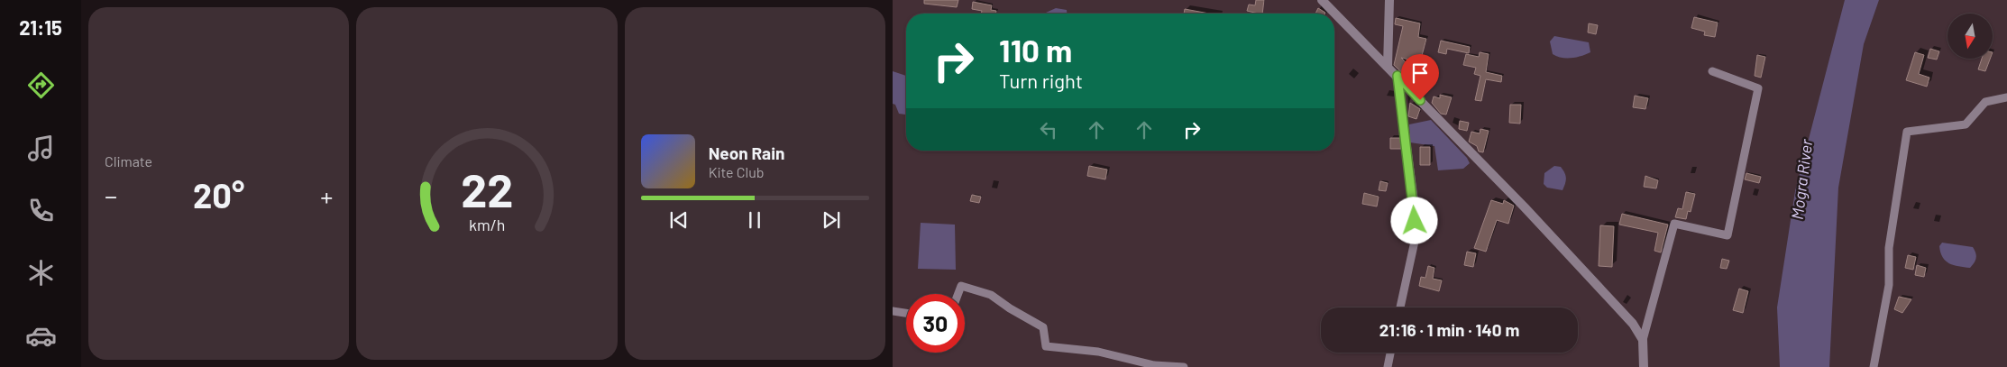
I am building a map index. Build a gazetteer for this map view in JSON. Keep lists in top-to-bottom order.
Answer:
{
  "water": ["Mogra River"],
  "north": "bottom",
  "page": {
    "tabs": "21:15",
    "tile": "Climate",
    "turn": ["110 m", "Turn right"],
    "song": ["Neon Rain", "Kite Club"],
    "heat": ["−", "20°", "+"],
    "limit": "30",
    "trip": "21:16 · 1 min · 140 m",
    "gauge": ["22", "km/h"]
  }
}
